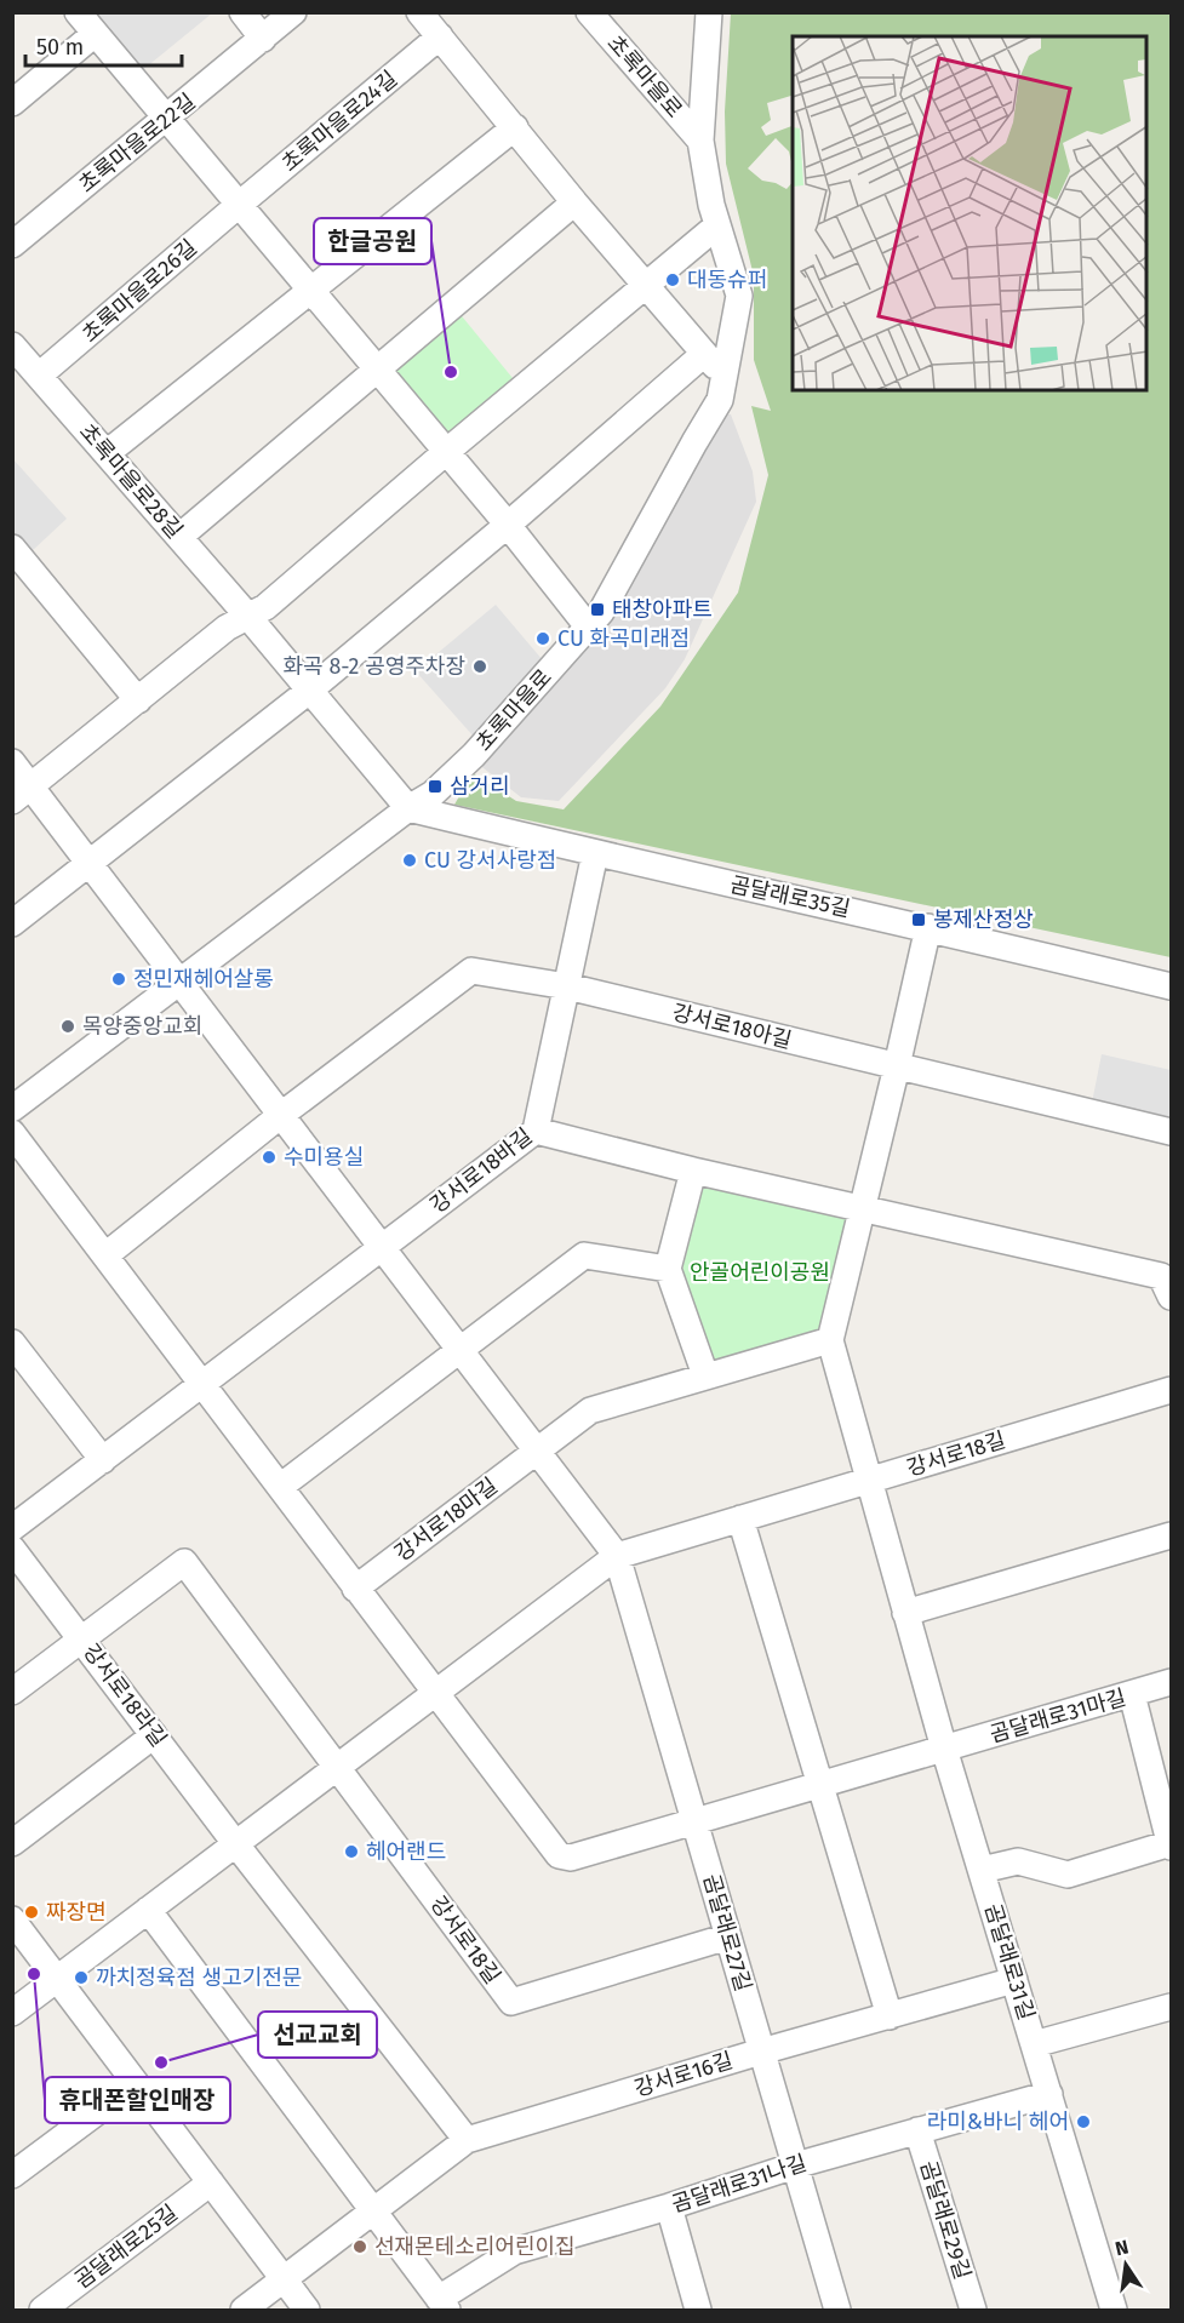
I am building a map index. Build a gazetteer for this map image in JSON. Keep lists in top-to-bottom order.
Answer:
{
  "streets": {
    "street": [
      "초록마을로",
      "초록마을로24길",
      "초록마을로22길",
      "초록마을로26길",
      "초록마을로28길",
      "곰달래로35길",
      "강서로18아길",
      "강서로18바길",
      "강서로18길",
      "강서로18마길",
      "강서로18라길",
      "곰달래로31마길",
      "곰달래로27길",
      "곰달래로31길",
      "강서로16길",
      "곰달래로31나길",
      "곰달래로29길",
      "곰달래로25길"
    ]
  },
  "crossings": [
    ["초록마을로", "초록마을로28길"],
    ["초록마을로", "곰달래로35길"],
    ["초록마을로24길", "초록마을로26길"],
    ["초록마을로26길", "초록마을로28길"],
    ["초록마을로28길", "곰달래로35길"],
    ["곰달래로35길", "강서로18바길"],
    ["강서로18아길", "강서로18바길"],
    ["강서로18길", "강서로18라길"],
    ["강서로18길", "곰달래로27길"],
    ["강서로18길", "곰달래로31길"],
    ["곰달래로31마길", "곰달래로31길"],
    ["곰달래로27길", "강서로16길"],
    ["곰달래로27길", "곰달래로31나길"],
    ["곰달래로31길", "강서로16길"],
    ["곰달래로31길", "곰달래로31나길"],
    ["곰달래로31나길", "곰달래로29길"]
  ],
  "parks": ["안골어린이공원"],
  "places": {
    "other": [
      "대동슈퍼",
      "한글공원",
      "CU 화곡미래점",
      "화곡 8-2 공영주차장",
      "CU 강서사랑점",
      "정민재헤어살롱",
      "목양중앙교회",
      "수미용실",
      "헤어랜드",
      "짜장면",
      "휴대폰할인매장",
      "까치정육점 생고기전문",
      "선교교회",
      "라미&바니 헤어",
      "선재몬테소리어린이집"
    ],
    "transit": ["태창아파트", "삼거리", "봉제산정상"]
  },
  "scale_bar": "50 m",
  "north": "top"
}
